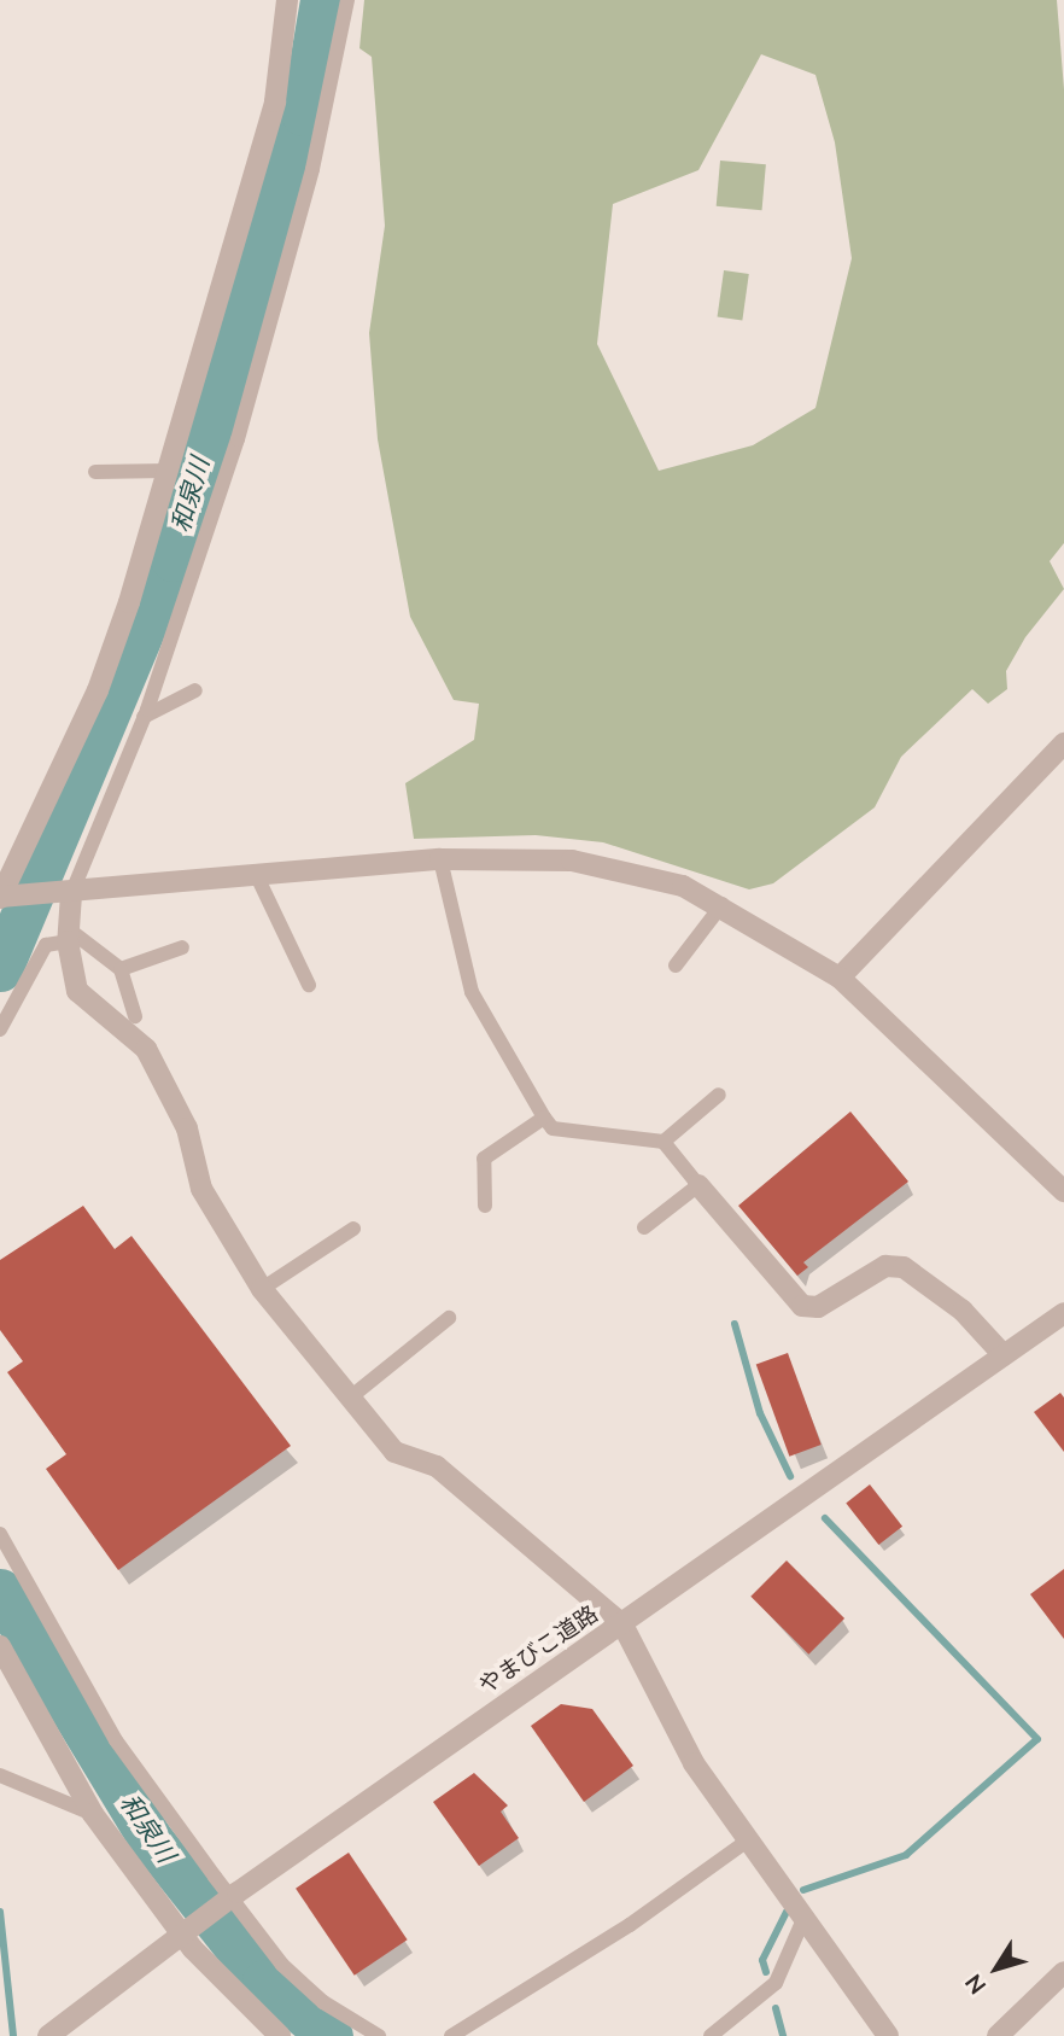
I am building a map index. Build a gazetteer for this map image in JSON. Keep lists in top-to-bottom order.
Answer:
{
  "streets": {
    "street": ["やまびこ道路"]
  },
  "water": ["和泉川"],
  "north": "bottom left"
}
